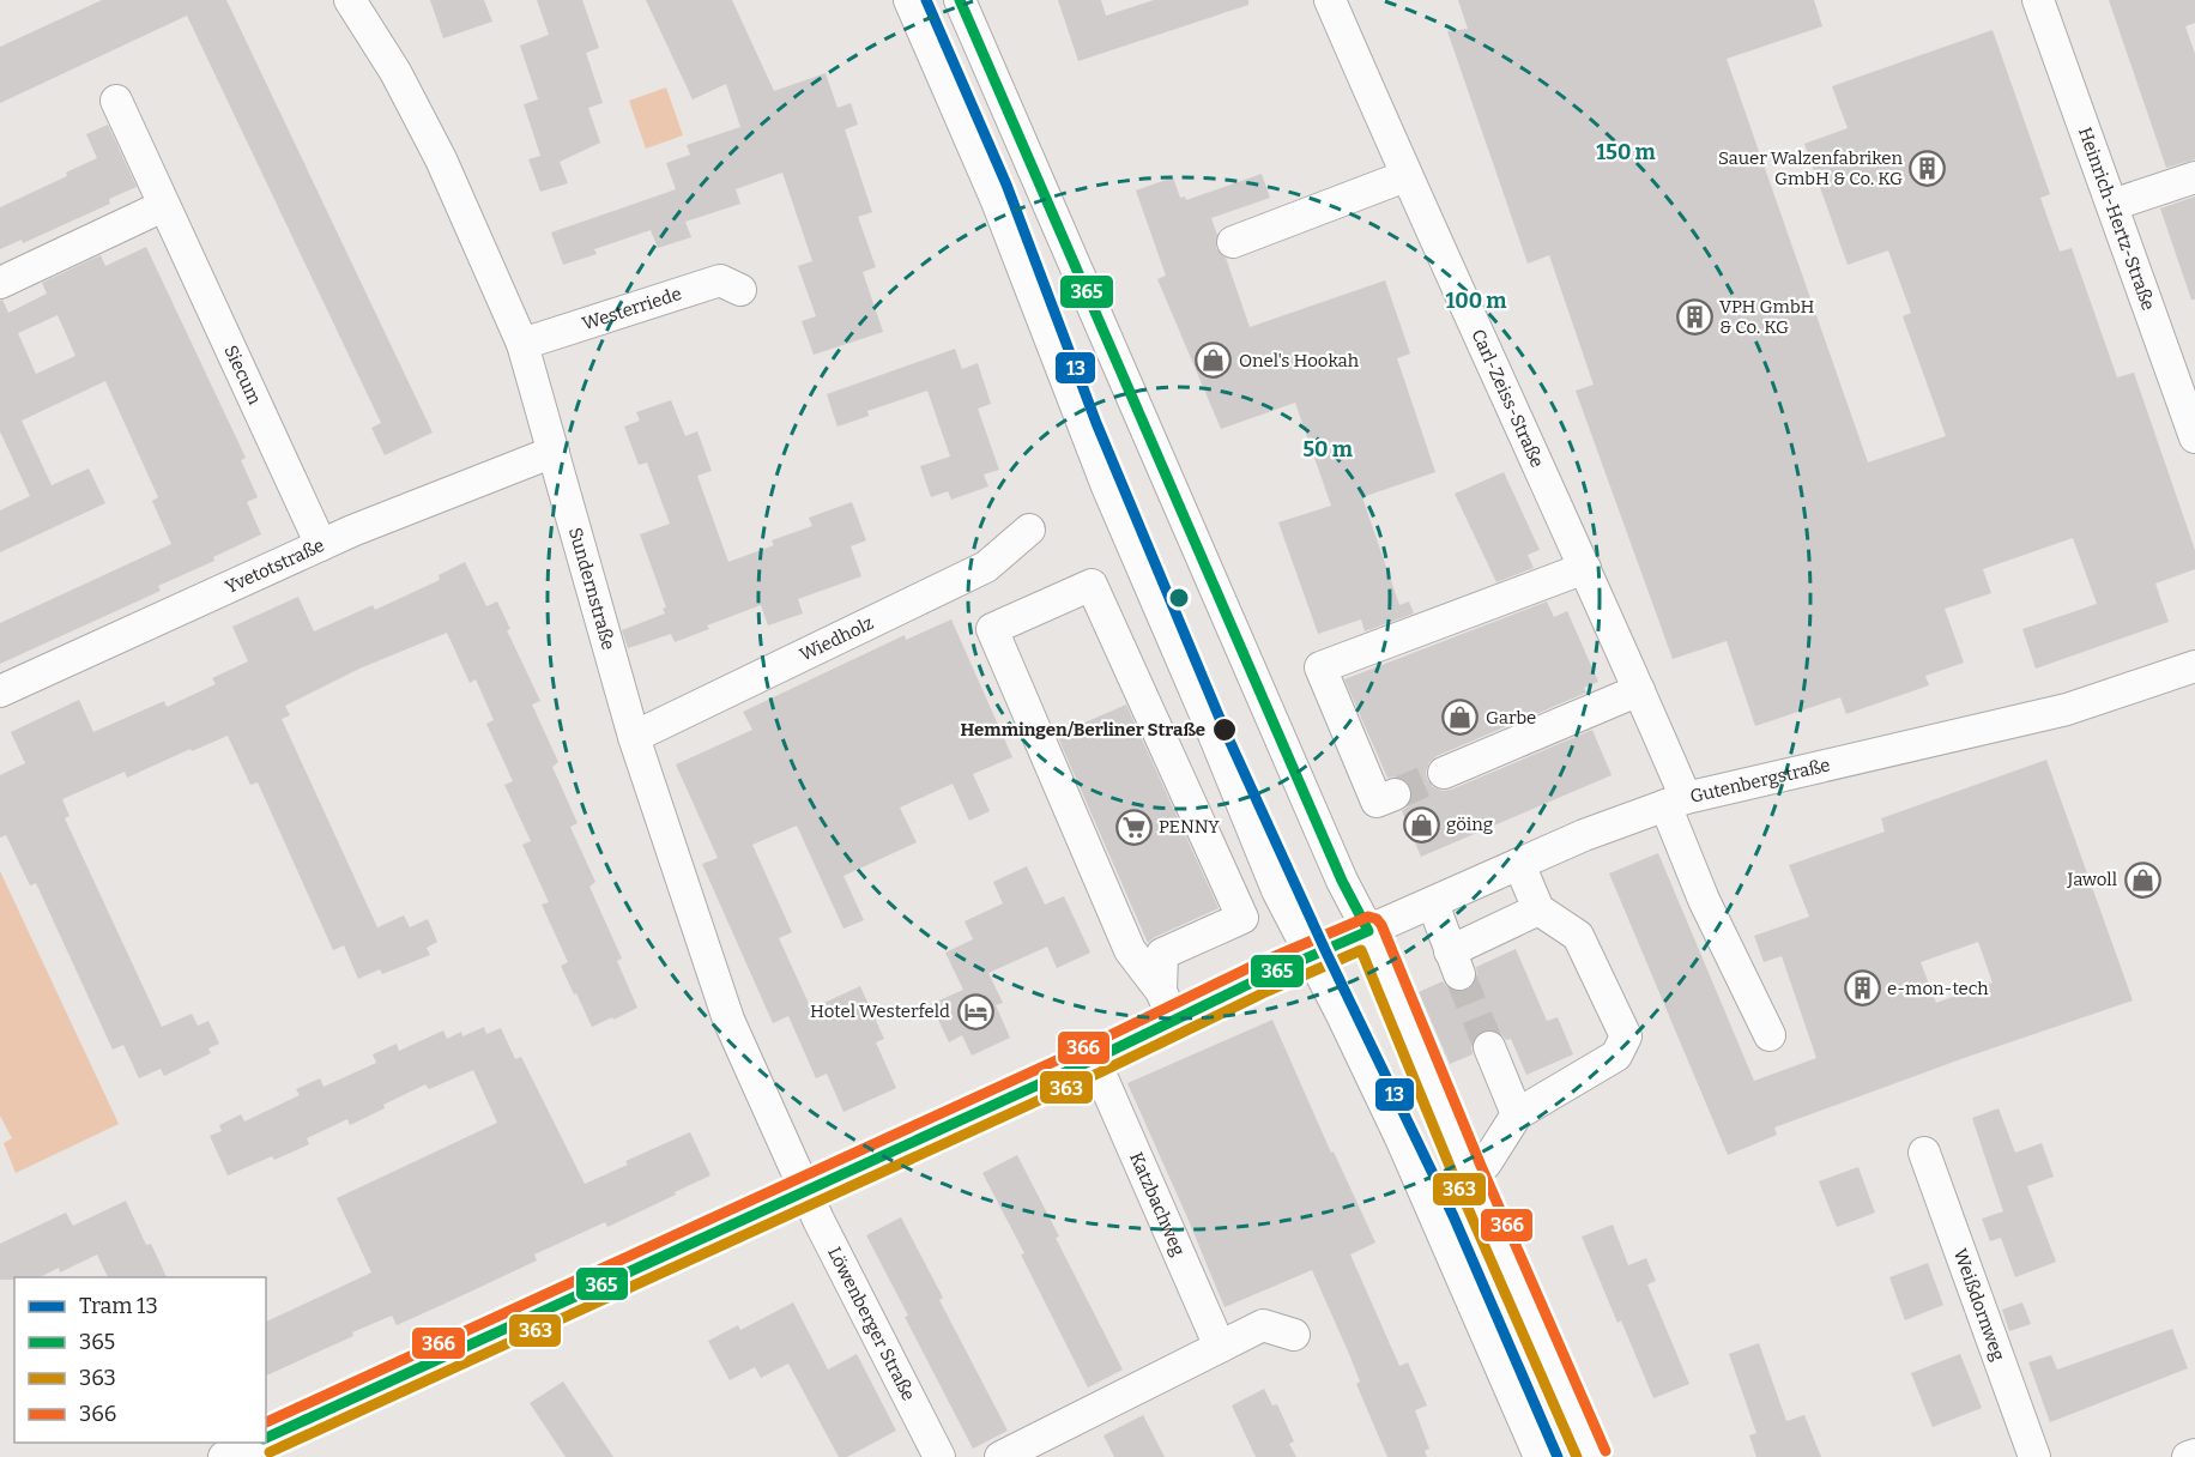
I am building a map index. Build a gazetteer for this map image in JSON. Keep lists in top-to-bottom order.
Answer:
{
  "streets": {
    "street": [
      "Heinrich-Hertz-Straße",
      "Westerriede",
      "Siecum",
      "Carl-Zeiss-Straße",
      "Yvetotstraße",
      "Sundernstraße",
      "Wiedholz",
      "Gutenbergstraße",
      "Katzbachweg",
      "Weißdornweg",
      "Löwenberger Straße"
    ]
  },
  "crossings": [
    ["Westerriede", "Sundernstraße"],
    ["Siecum", "Yvetotstraße"],
    ["Carl-Zeiss-Straße", "Gutenbergstraße"],
    ["Yvetotstraße", "Sundernstraße"],
    ["Sundernstraße", "Wiedholz"],
    ["Sundernstraße", "Gutenbergstraße"],
    ["Sundernstraße", "Löwenberger Straße"],
    ["Gutenbergstraße", "Katzbachweg"],
    ["Gutenbergstraße", "Löwenberger Straße"]
  ],
  "places": {
    "building": ["Sauer Walzenfabriken GmbH & Co. KG", "VPH GmbH & Co. KG", "e-mon-tech"],
    "shop": [
      "Onel's Hookah",
      "Garbe",
      "göing",
      "Jawoll"
    ],
    "other": ["Hemmingen/Berliner Straße"],
    "supermarket": ["PENNY"],
    "hotel": ["Hotel Westerfeld"]
  },
  "lines": [
    "tram line 13",
    "transit line 365",
    "transit line 366",
    "transit line 363"
  ],
  "legend": [
    "Tram 13",
    "365",
    "363",
    "366"
  ],
  "rings": ["150 m", "100 m", "50 m"]
}
